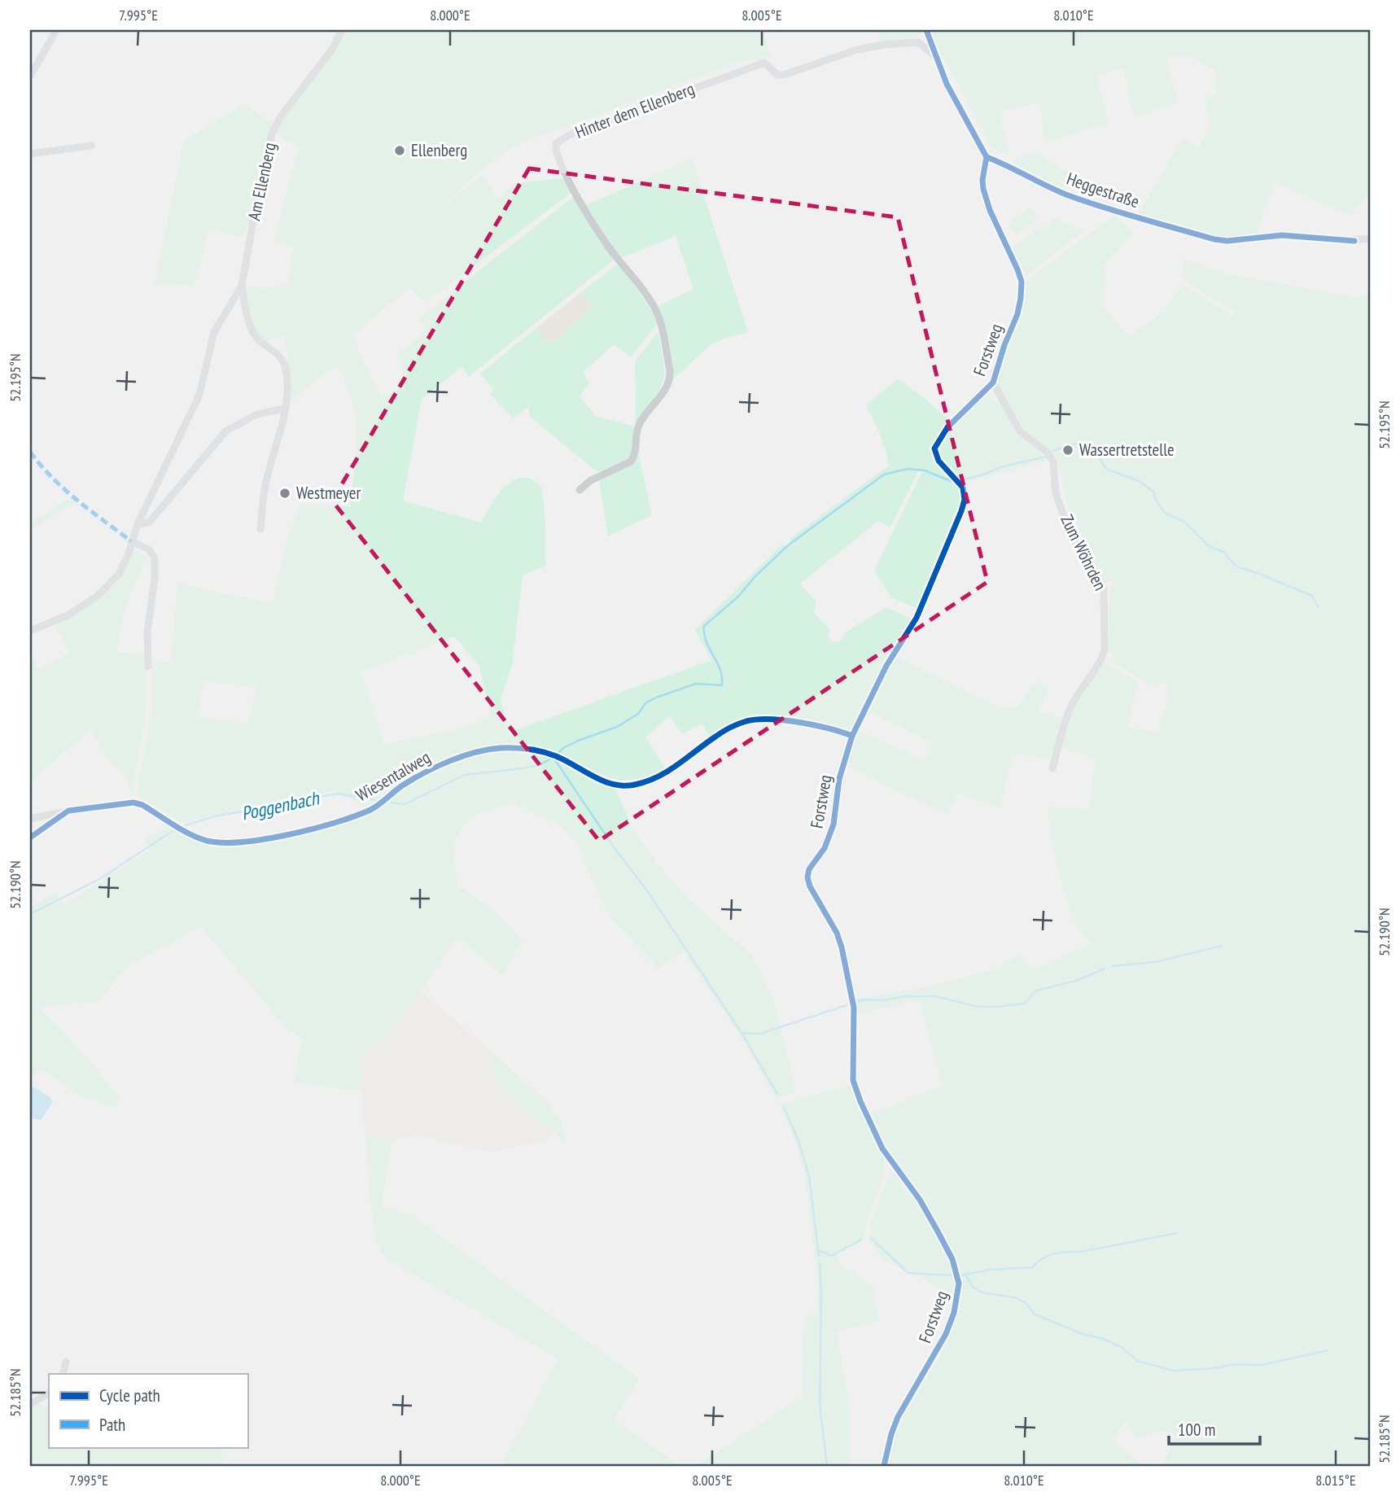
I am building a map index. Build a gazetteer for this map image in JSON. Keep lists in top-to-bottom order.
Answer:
{
  "streets": {
    "street": [
      "Hinter dem Ellenberg",
      "Am Ellenberg",
      "Heggestraße",
      "Forstweg",
      "Zum Wöhrden",
      "Wiesentalweg"
    ]
  },
  "crossings": [
    ["Heggestraße", "Forstweg"],
    ["Forstweg", "Zum Wöhrden"],
    ["Forstweg", "Wiesentalweg"]
  ],
  "water": ["Poggenbach"],
  "places": ["Ellenberg", "Wassertretstelle", "Westmeyer"],
  "legend": ["Cycle path", "Path"],
  "scale_bar": "100 m",
  "coordinates": [
    "7.995°E",
    "8.000°E",
    "8.005°E",
    "8.010°E",
    "52.195°N",
    "52.190°N",
    "52.185°N",
    "8.015°E"
  ]
}
